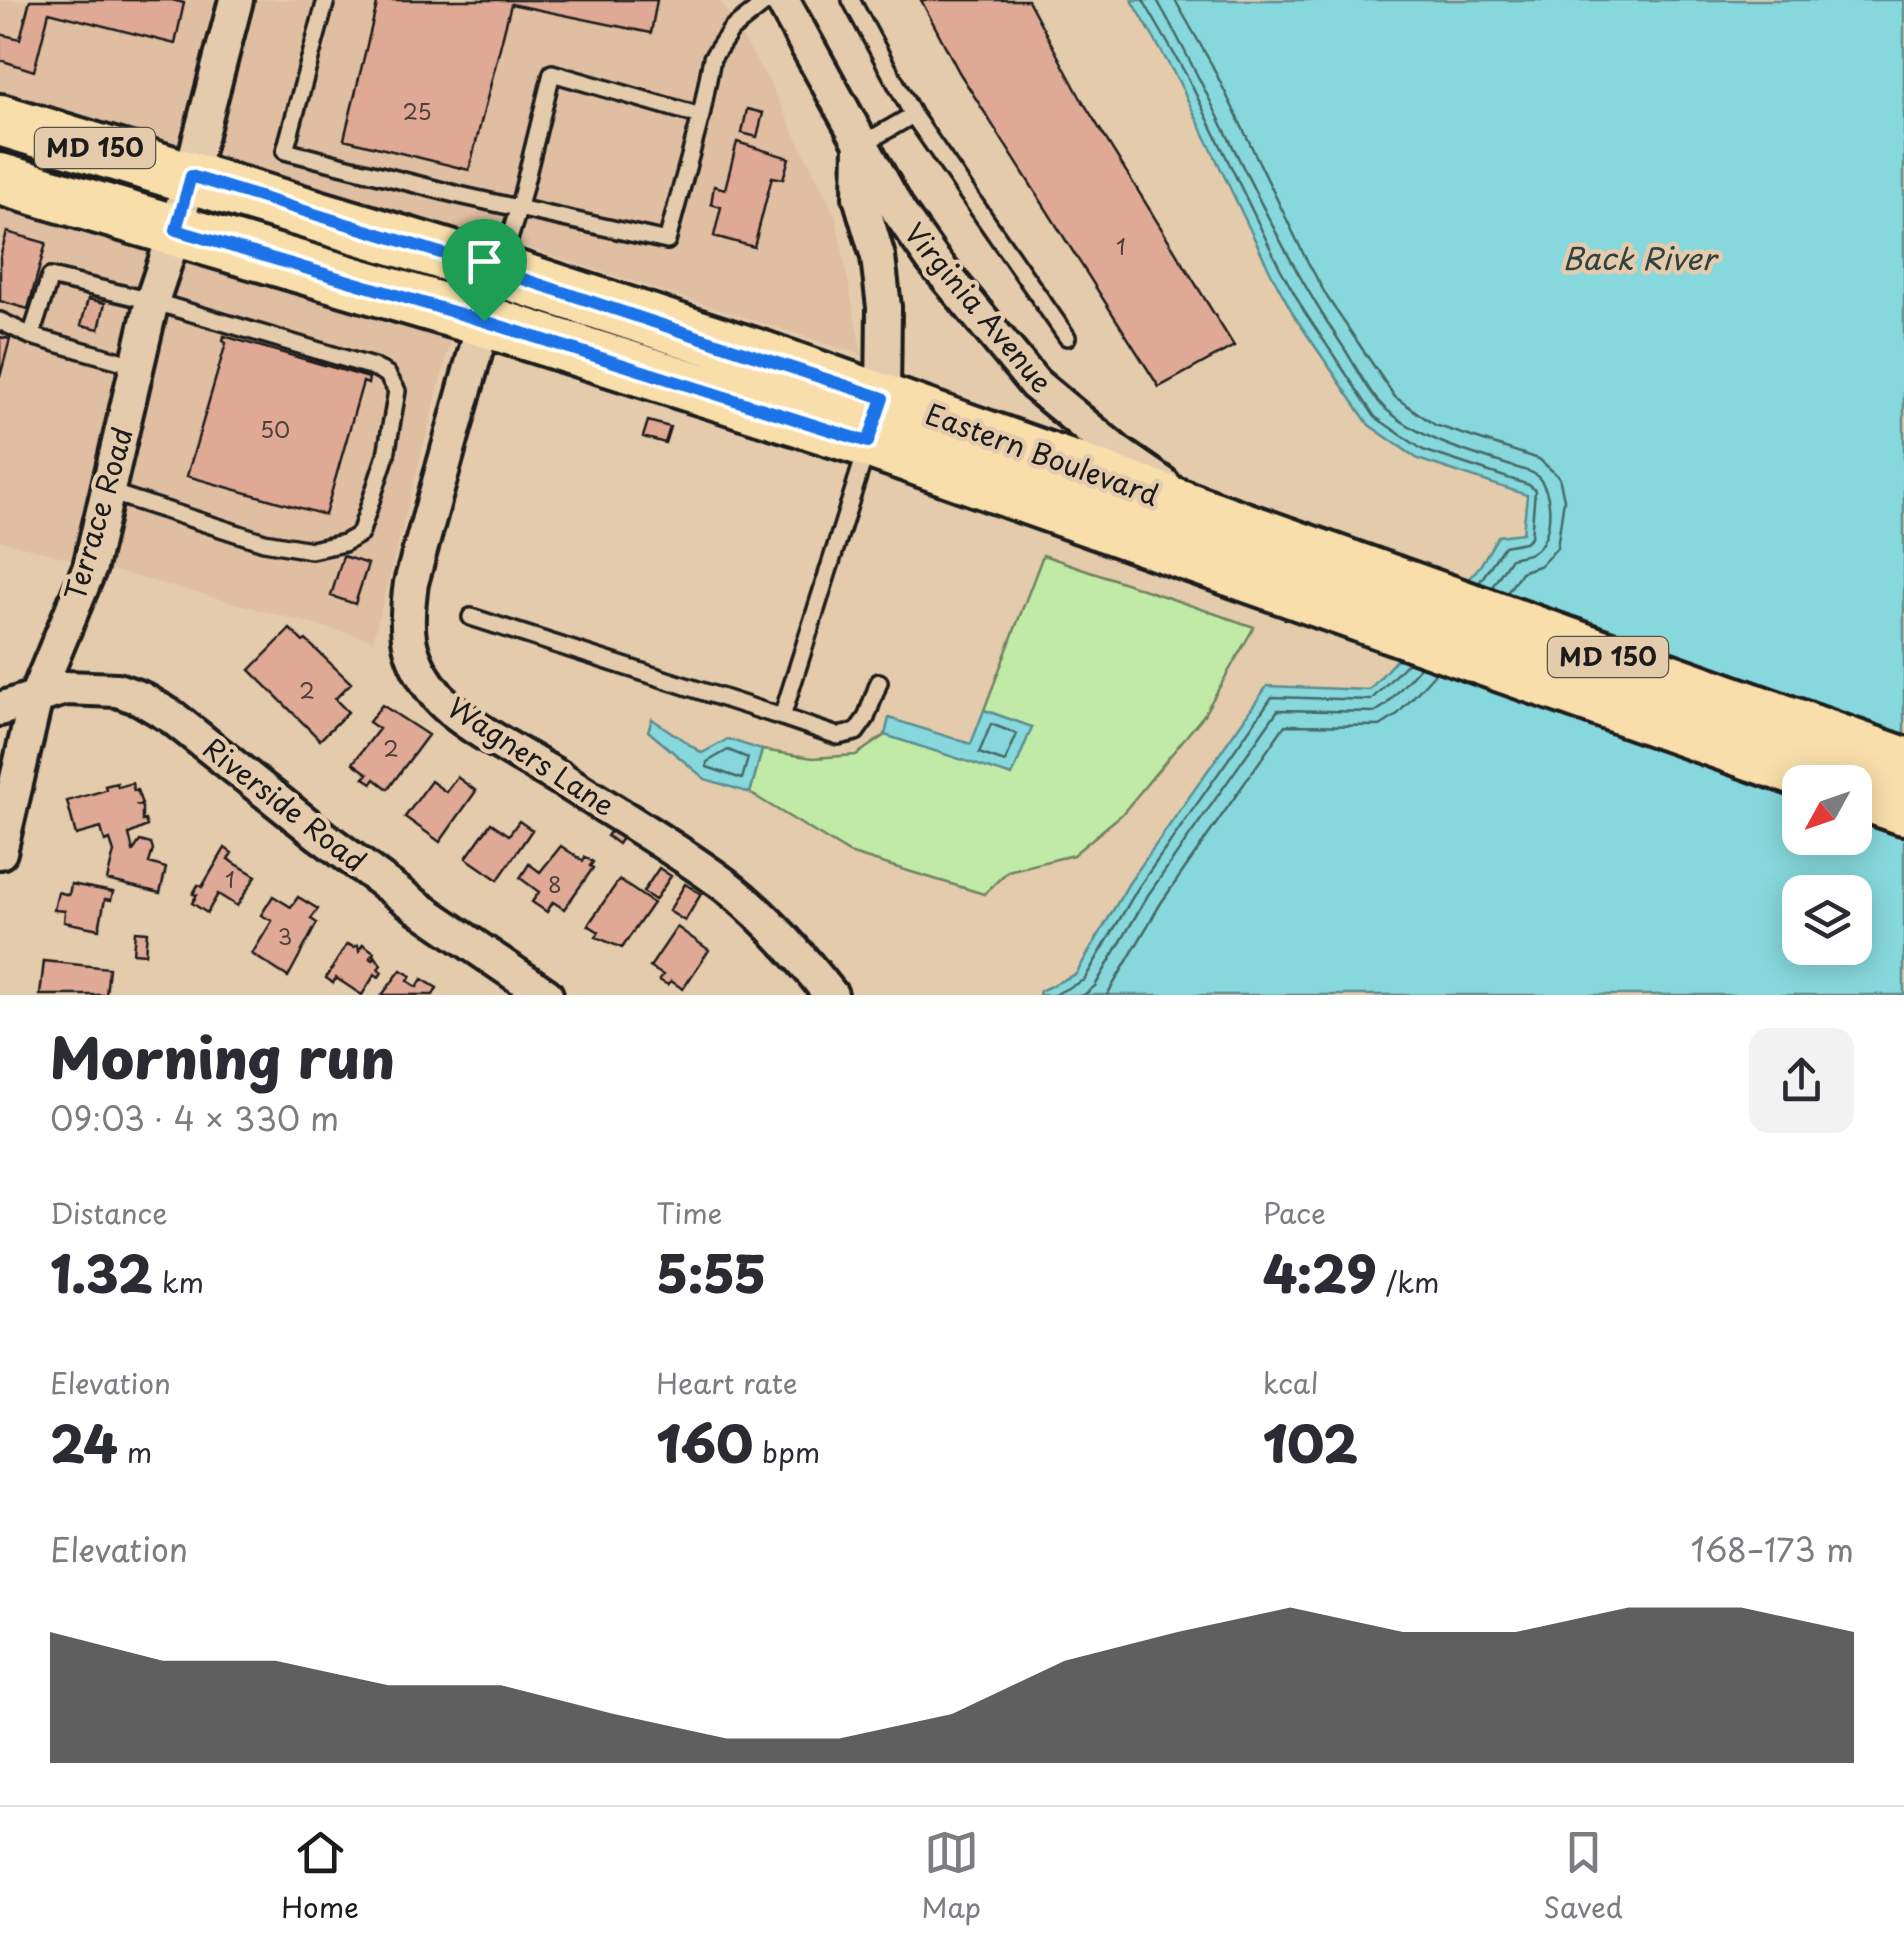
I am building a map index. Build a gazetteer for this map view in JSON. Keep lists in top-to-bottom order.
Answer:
{
  "streets": {
    "main road": ["MD 150", "Eastern Boulevard"],
    "street": [
      "Virginia Avenue",
      "Terrace Road",
      "Wagners Lane",
      "Riverside Road"
    ]
  },
  "crossings": [
    ["Virginia Avenue", "Eastern Boulevard"],
    ["Eastern Boulevard", "Terrace Road"],
    ["Eastern Boulevard", "Wagners Lane"],
    ["Terrace Road", "Riverside Road"]
  ],
  "water": ["Back River"],
  "house_numbers": [
    "25",
    "1",
    "50",
    "2",
    "2",
    "1",
    "8",
    "3"
  ],
  "north": "bottom left",
  "page": {
    "heading": ["Morning run", "09:03 · 4 × 330 m"],
    "stats": [
      ["Distance", "1.32 km"],
      ["Time", "5:55"],
      ["Pace", "4:29 /km"],
      ["Elevation", "24 m"],
      ["Heart rate", "160 bpm"],
      ["kcal", "102"]
    ],
    "chart": ["Elevation", "168–173 m"],
    "tabs": ["Home", "Map", "Saved"]
  }
}
